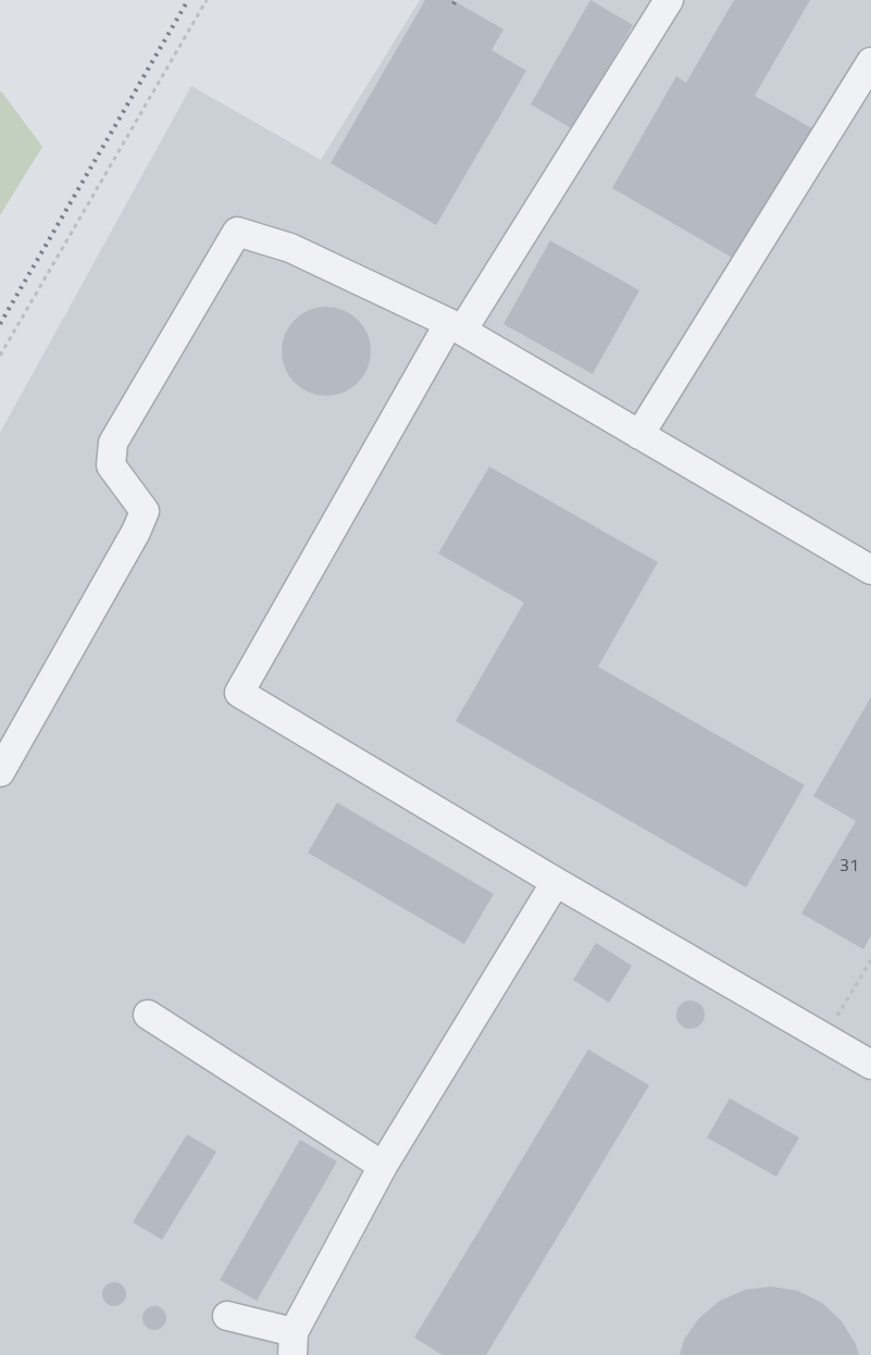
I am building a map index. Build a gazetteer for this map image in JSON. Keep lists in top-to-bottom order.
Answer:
{
  "house_numbers": ["31"]
}
